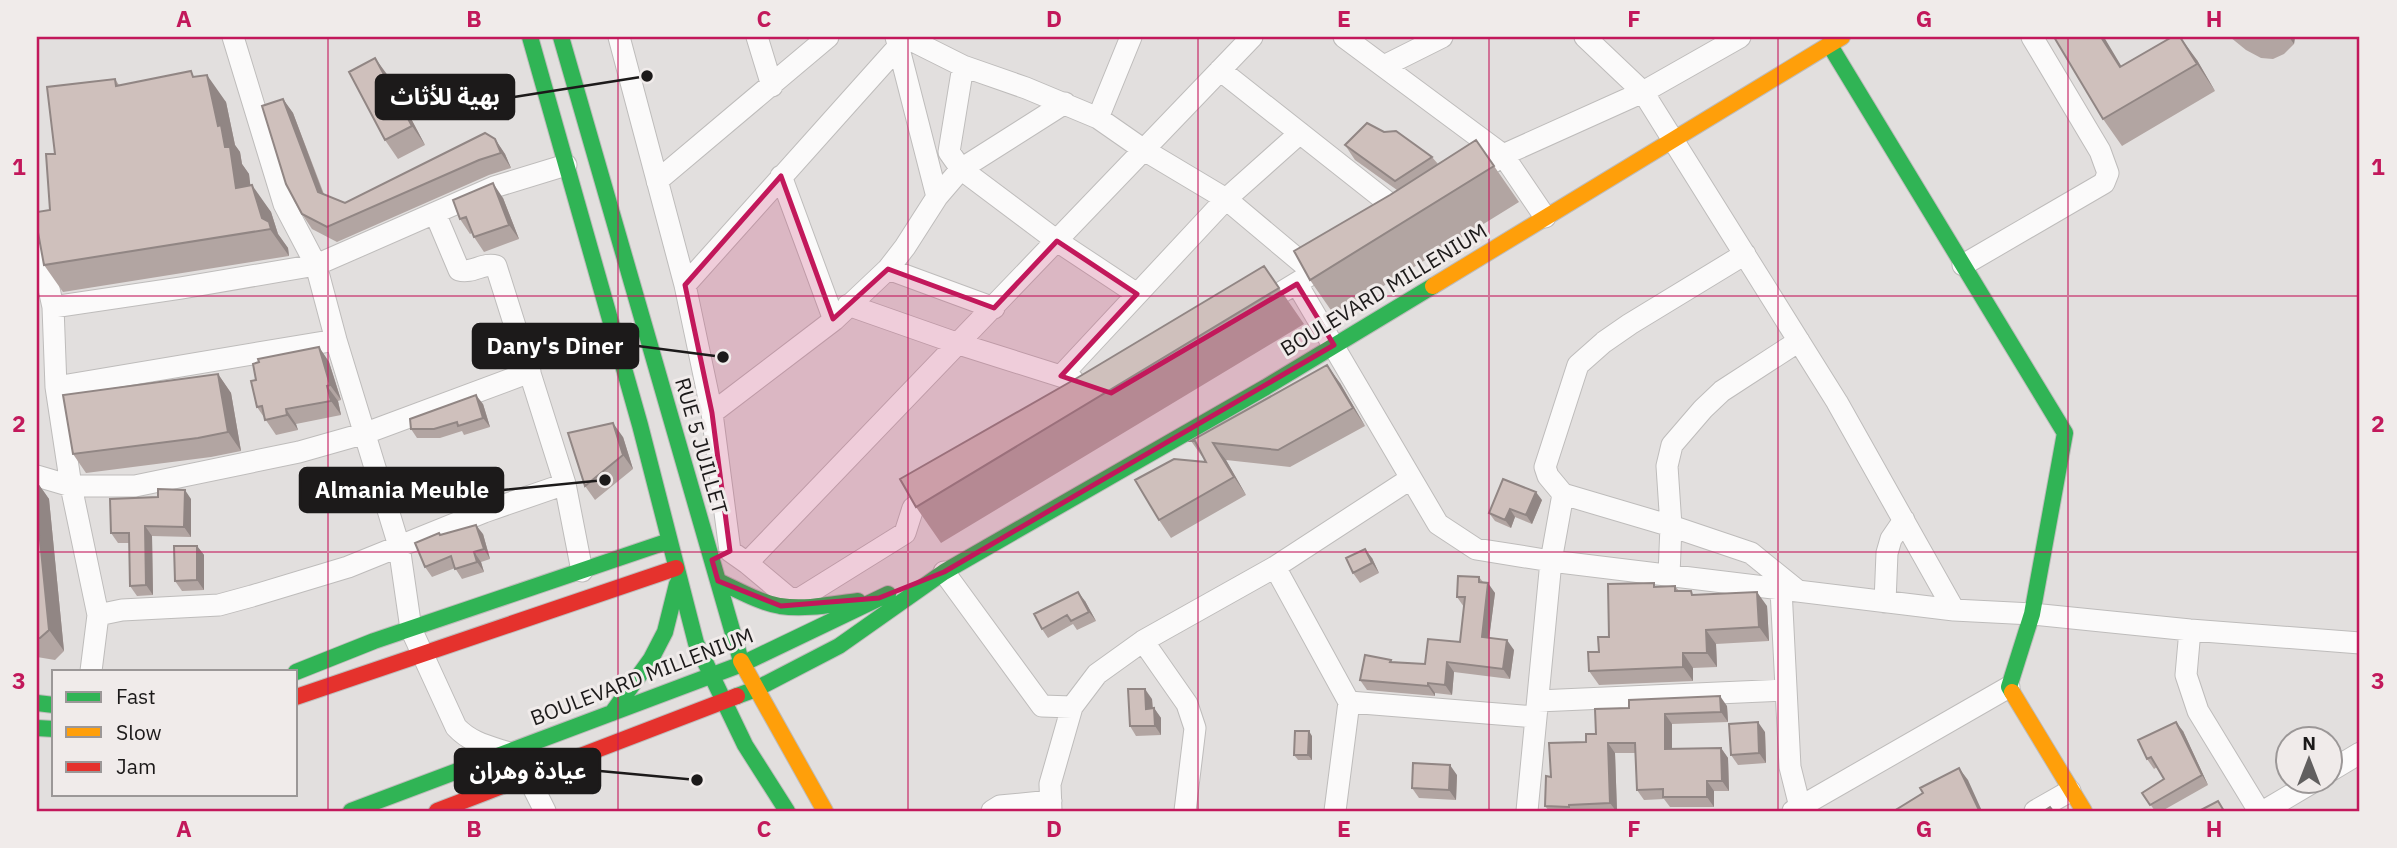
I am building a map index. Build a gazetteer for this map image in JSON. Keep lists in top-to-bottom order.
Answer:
{
  "streets": {
    "main road": ["BOULEVARD MILLENIUM", "RUE 5 JUILLET"]
  },
  "crossings": [
    ["BOULEVARD MILLENIUM", "RUE 5 JUILLET"]
  ],
  "places": [
    "بهية للأثاث",
    "Dany's Diner",
    "Almania Meuble",
    "عيادة وهران"
  ],
  "legend": ["Fast", "Slow", "Jam"],
  "north": "top",
  "grid": {
    "columns": [
      "A",
      "B",
      "C",
      "D",
      "E",
      "F",
      "G",
      "H"
    ],
    "rows": ["1", "2", "3"]
  }
}
